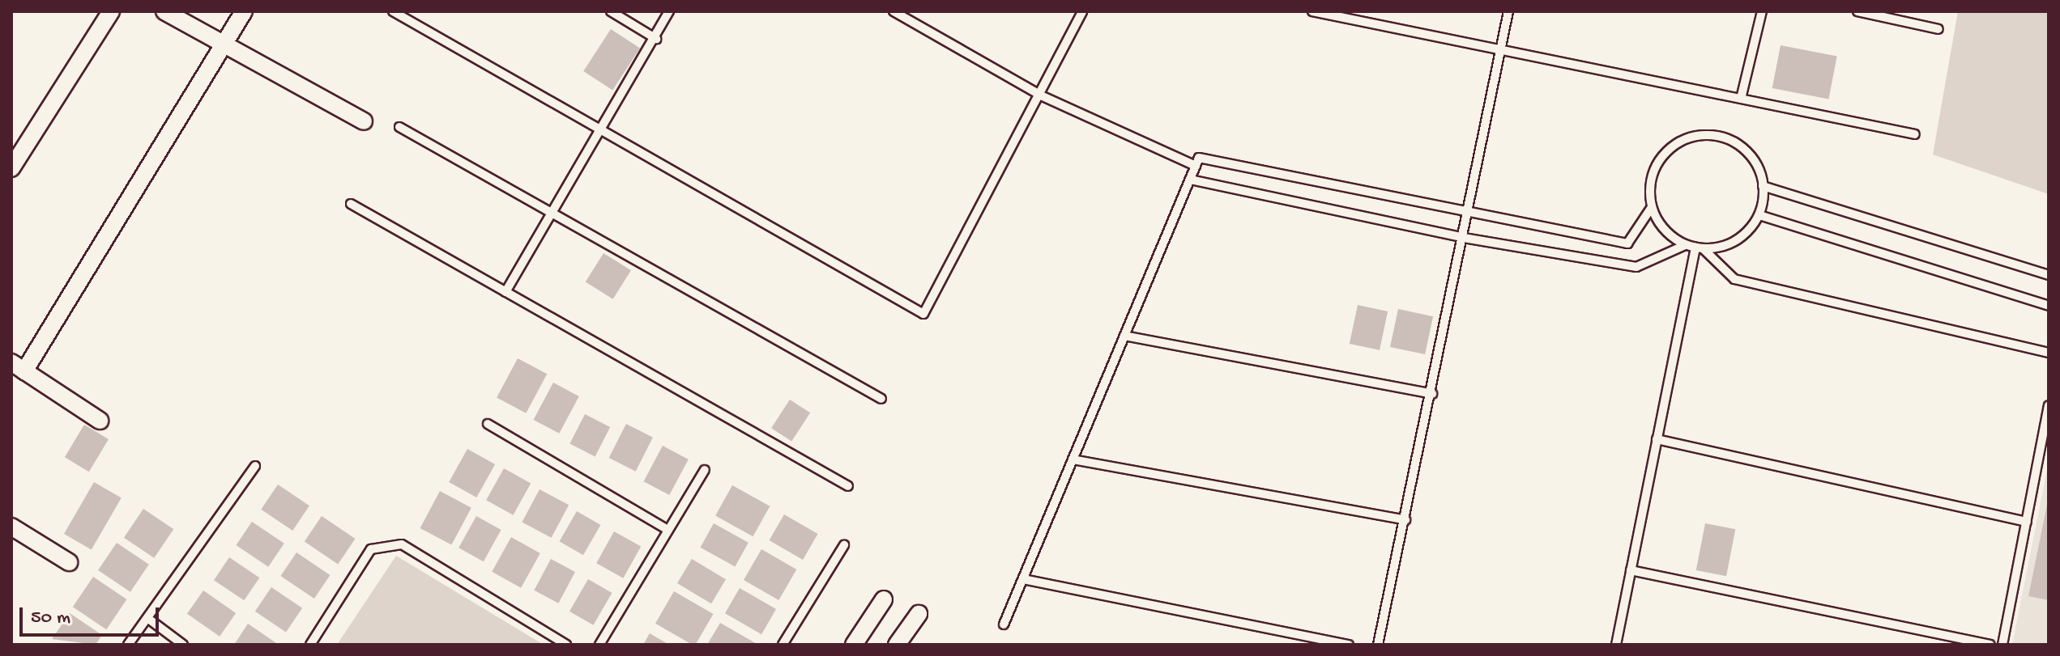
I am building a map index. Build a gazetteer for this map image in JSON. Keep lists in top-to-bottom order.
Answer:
{
  "scale_bar": "50 m"
}
